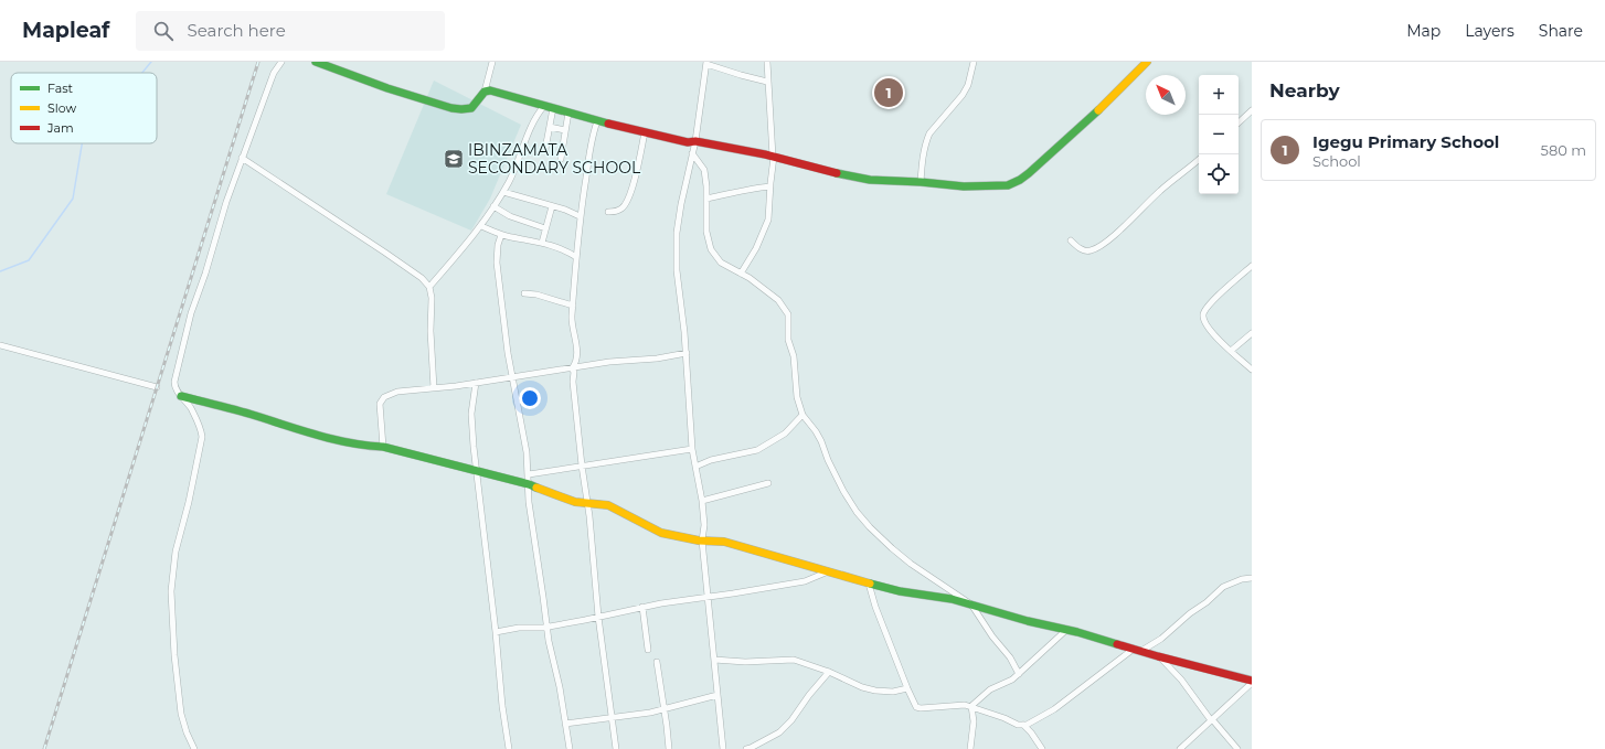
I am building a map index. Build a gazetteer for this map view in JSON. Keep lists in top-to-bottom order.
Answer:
{
  "places": {
    "school or university": ["IBINZAMATA SECONDARY SCHOOL"]
  },
  "legend": ["Fast", "Slow", "Jam"],
  "north": "top left",
  "page": {
    "header": "Mapleaf",
    "search": "Search here",
    "nav": ["Map", "Layers", "Share"],
    "heading": "Nearby",
    "map_buttons": ["+", "−"],
    "pins": "1",
    "list": [
      {
        "mark": "1",
        "name": "Igegu Primary School",
        "note": "School",
        "value": "580 m"
      }
    ]
  }
}
